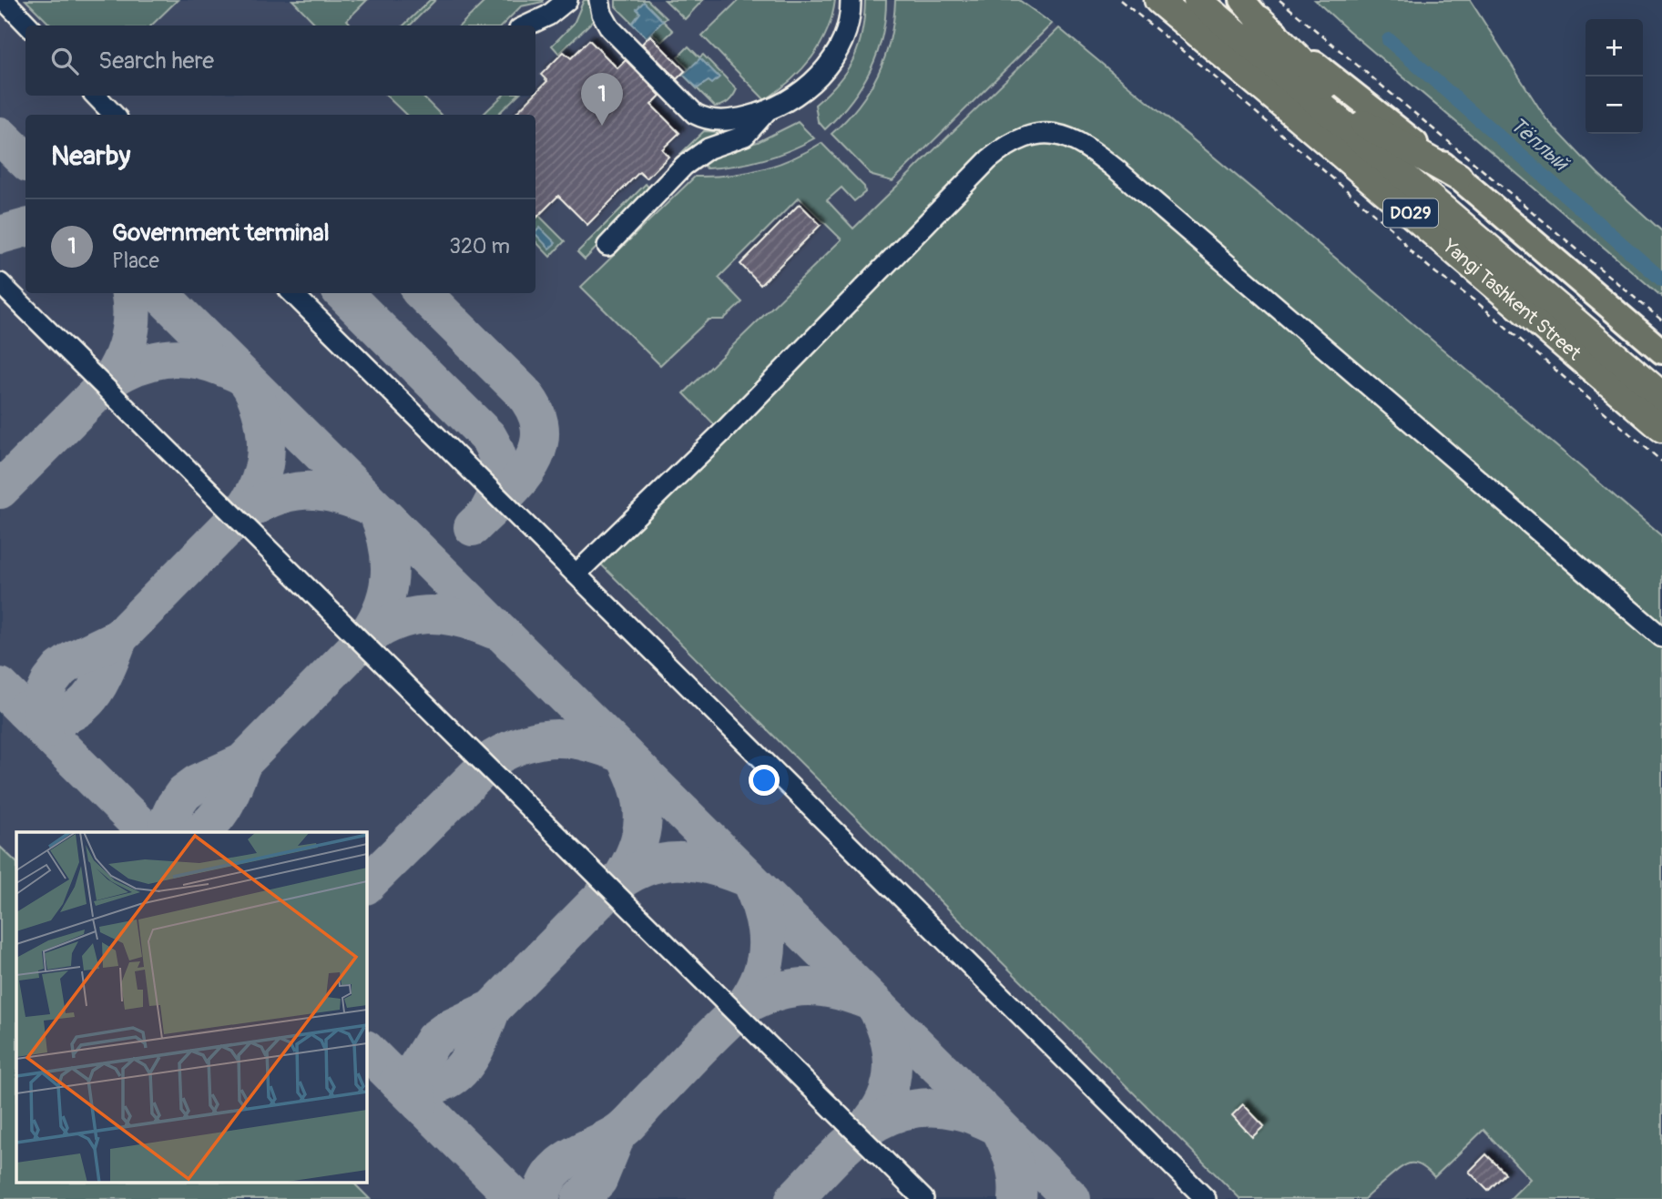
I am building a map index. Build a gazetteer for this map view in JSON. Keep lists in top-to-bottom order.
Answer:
{
  "streets": {
    "highway": ["D029", "Yangi Tashkent Street"]
  },
  "water": ["Тёплый"],
  "page": {
    "map_buttons": ["+", "−"],
    "search": "Search here",
    "pins": "1",
    "heading": "Nearby",
    "list": [
      {
        "mark": "1",
        "name": "Government terminal",
        "note": "Place",
        "value": "320 m"
      }
    ]
  }
}
